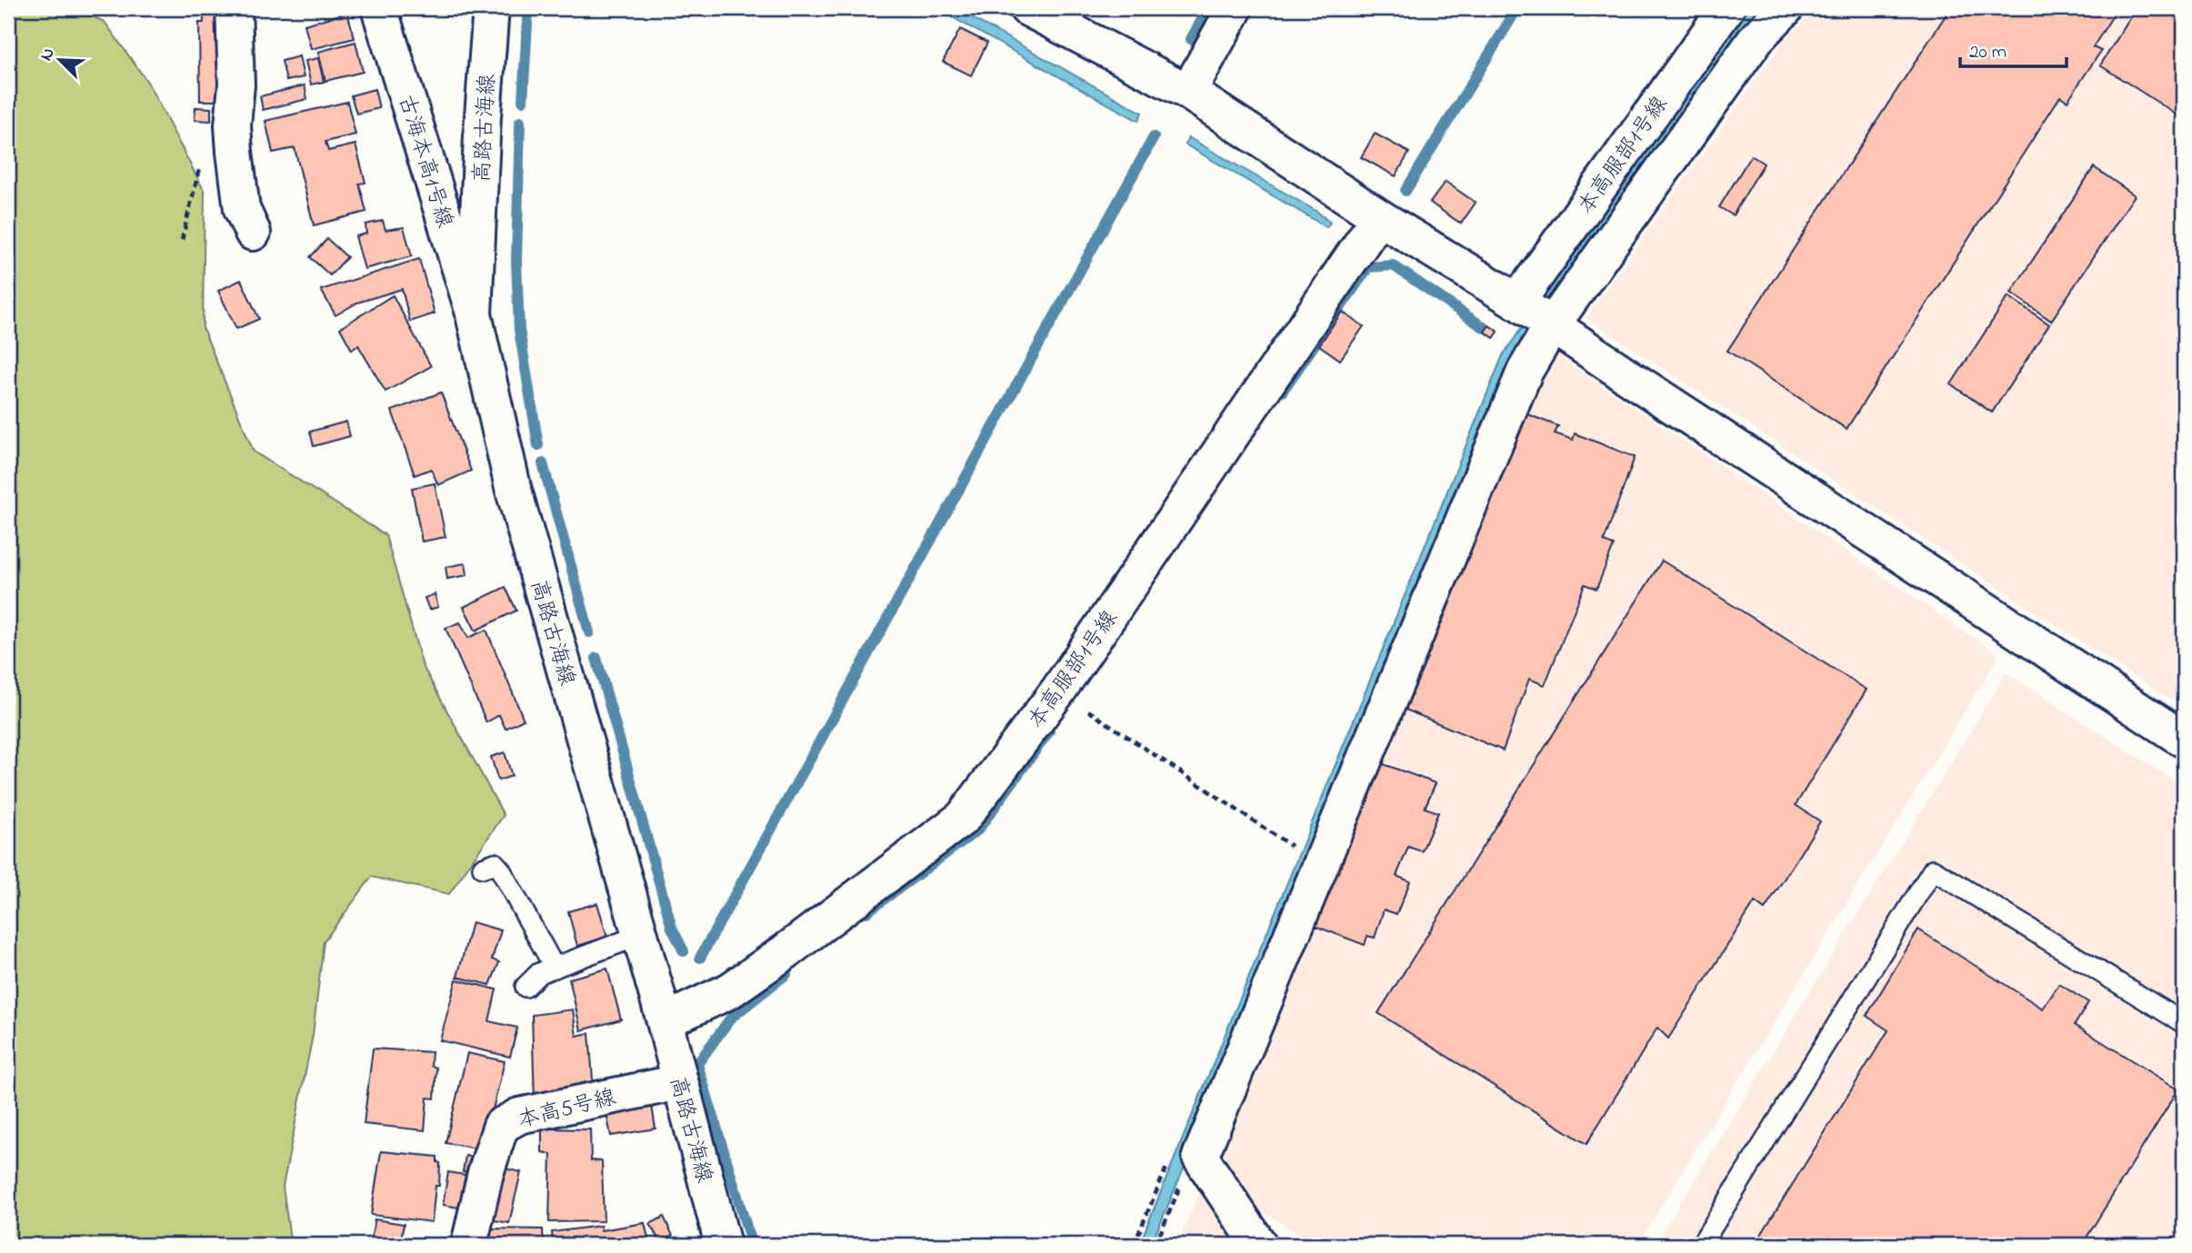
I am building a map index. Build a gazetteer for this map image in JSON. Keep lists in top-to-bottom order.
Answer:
{
  "streets": {
    "street": [
      "高路古海線",
      "本高服部1号線",
      "古海本高1号線",
      "本高5号線"
    ]
  },
  "crossings": [
    ["高路古海線", "本高服部1号線"],
    ["高路古海線", "古海本高1号線"],
    ["高路古海線", "本高5号線"]
  ],
  "scale_bar": "20 m",
  "north": "top left"
}
